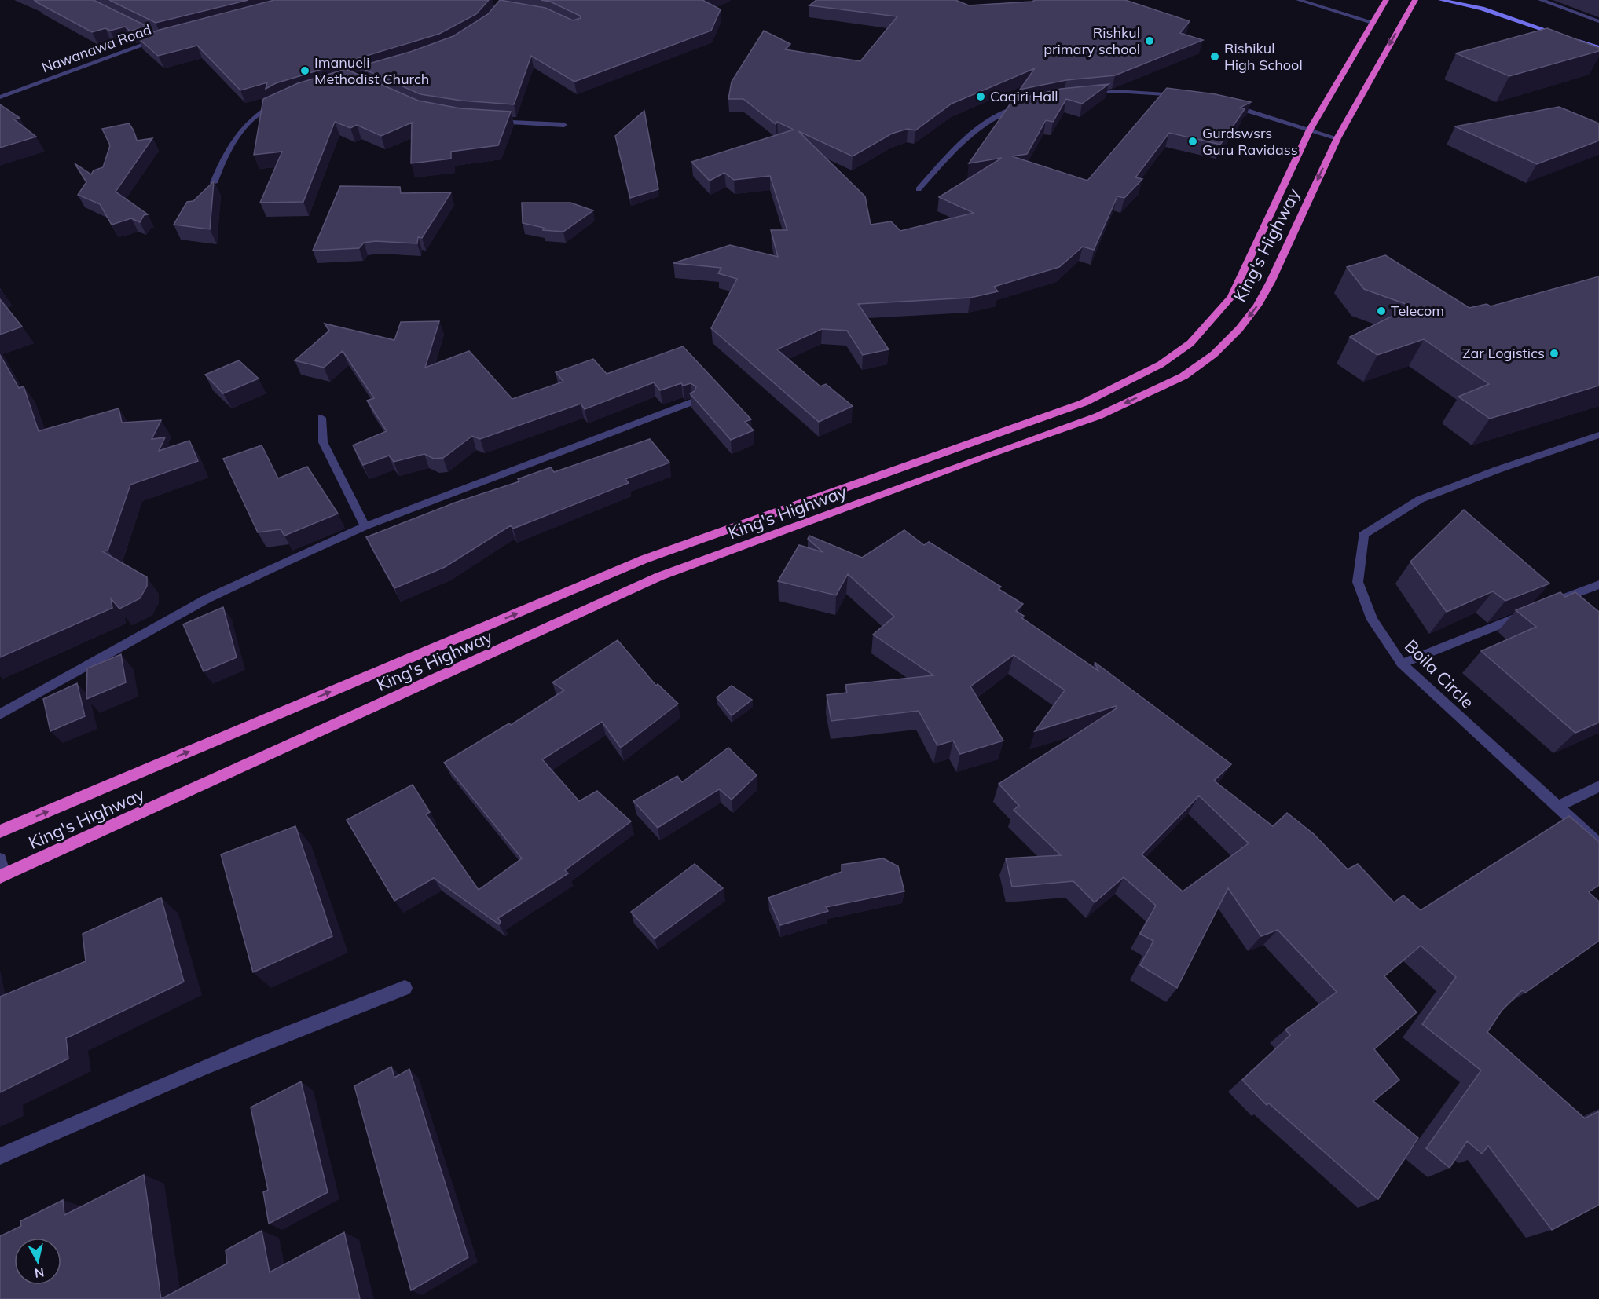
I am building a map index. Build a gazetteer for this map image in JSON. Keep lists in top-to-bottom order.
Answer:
{
  "streets": {
    "highway": ["King's Highway"],
    "street": ["Nawanawa Road", "Boila Circle"]
  },
  "places": [
    "Rishkul primary school",
    "Rishikul High School",
    "Imanueli Methodist Church",
    "Caqiri Hall",
    "Gurdswsrs Guru Ravidass",
    "Telecom",
    "Zar Logistics"
  ],
  "north": "bottom"
}
